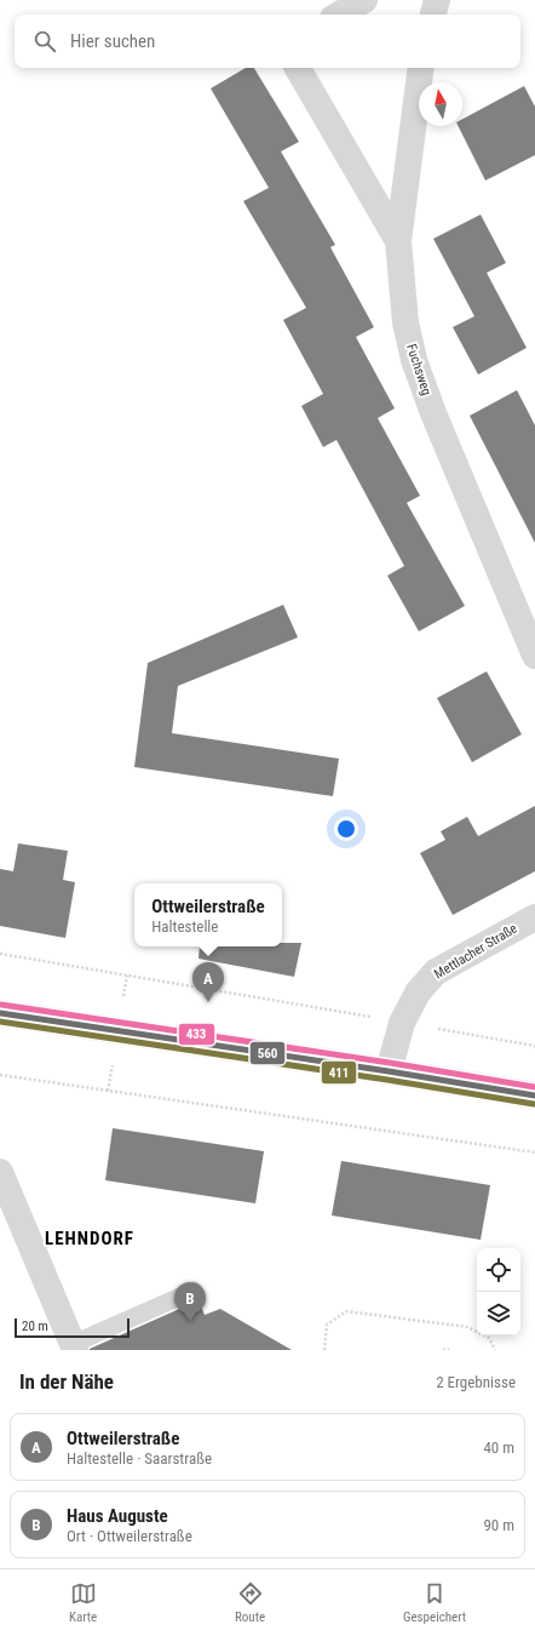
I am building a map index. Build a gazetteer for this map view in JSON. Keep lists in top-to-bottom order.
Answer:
{
  "streets": {
    "street": ["Fuchsweg", "Mettlacher Straße"]
  },
  "districts": ["LEHNDORF"],
  "lines": ["transit line 433", "transit line 560", "transit line 411"],
  "scale_bar": "20 m",
  "north": "top",
  "page": {
    "search": "Hier suchen",
    "popup": ["Ottweilerstraße", "Haltestelle"],
    "pins": ["A", "B"],
    "scale": "20 m",
    "heading": ["In der Nähe", "2 Ergebnisse"],
    "list": [
      {
        "mark": "A",
        "name": "Ottweilerstraße",
        "note": "Haltestelle · Saarstraße",
        "value": "40 m"
      },
      {
        "mark": "B",
        "name": "Haus Auguste",
        "note": "Ort · Ottweilerstraße",
        "value": "90 m"
      }
    ],
    "nav": ["Karte", "Route", "Gespeichert"]
  }
}
